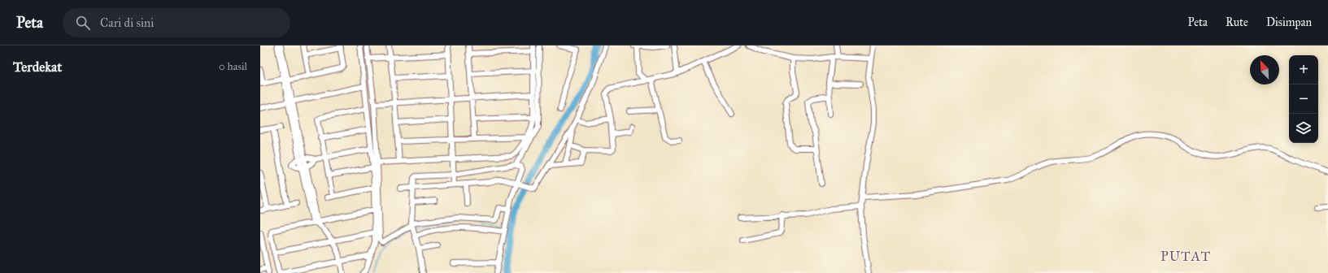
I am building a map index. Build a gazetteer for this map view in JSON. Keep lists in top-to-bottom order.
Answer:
{
  "districts": ["PUTAT"],
  "north": "top left",
  "page": {
    "header": "Peta",
    "search": "Cari di sini",
    "nav": ["Peta", "Rute", "Disimpan"],
    "heading": ["Terdekat", "0 hasil"],
    "map_buttons": ["+", "−"]
  }
}
